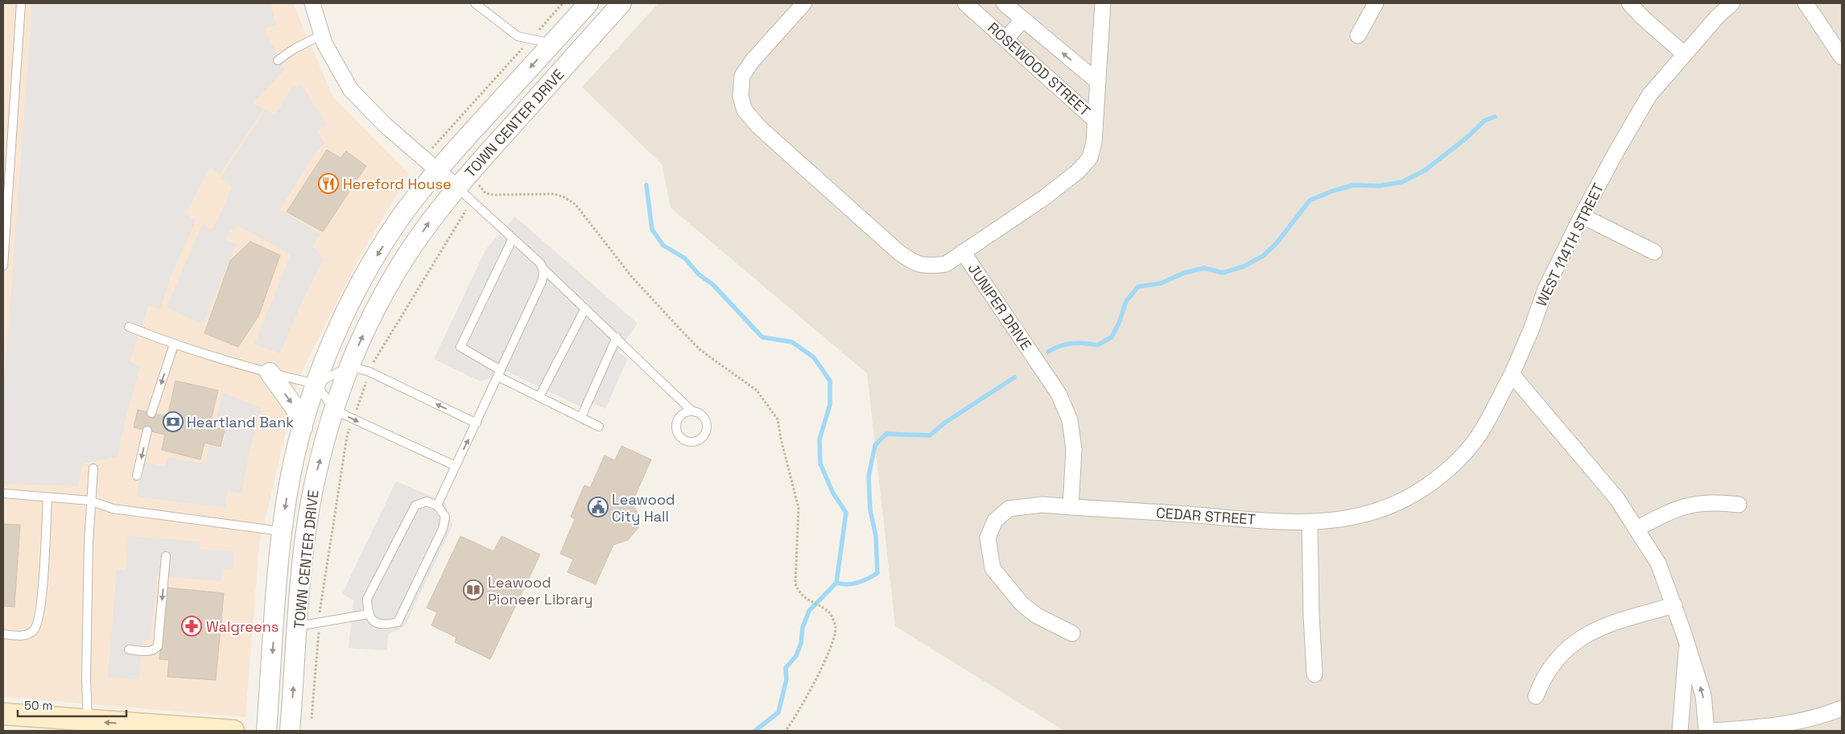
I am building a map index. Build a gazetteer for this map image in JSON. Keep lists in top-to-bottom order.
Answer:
{
  "streets": {
    "street": [
      "ROSEWOOD STREET",
      "TOWN CENTER DRIVE",
      "WEST 114TH STREET",
      "JUNIPER DRIVE",
      "CEDAR STREET"
    ]
  },
  "crossings": [
    ["WEST 114TH STREET", "CEDAR STREET"],
    ["JUNIPER DRIVE", "CEDAR STREET"]
  ],
  "places": {
    "restaurant": ["Hereford House"],
    "bank": ["Heartland Bank"],
    "public building": ["Leawood City Hall"],
    "library": ["Leawood Pioneer Library"],
    "pharmacy": ["Walgreens"]
  },
  "scale_bar": "50 m"
}
